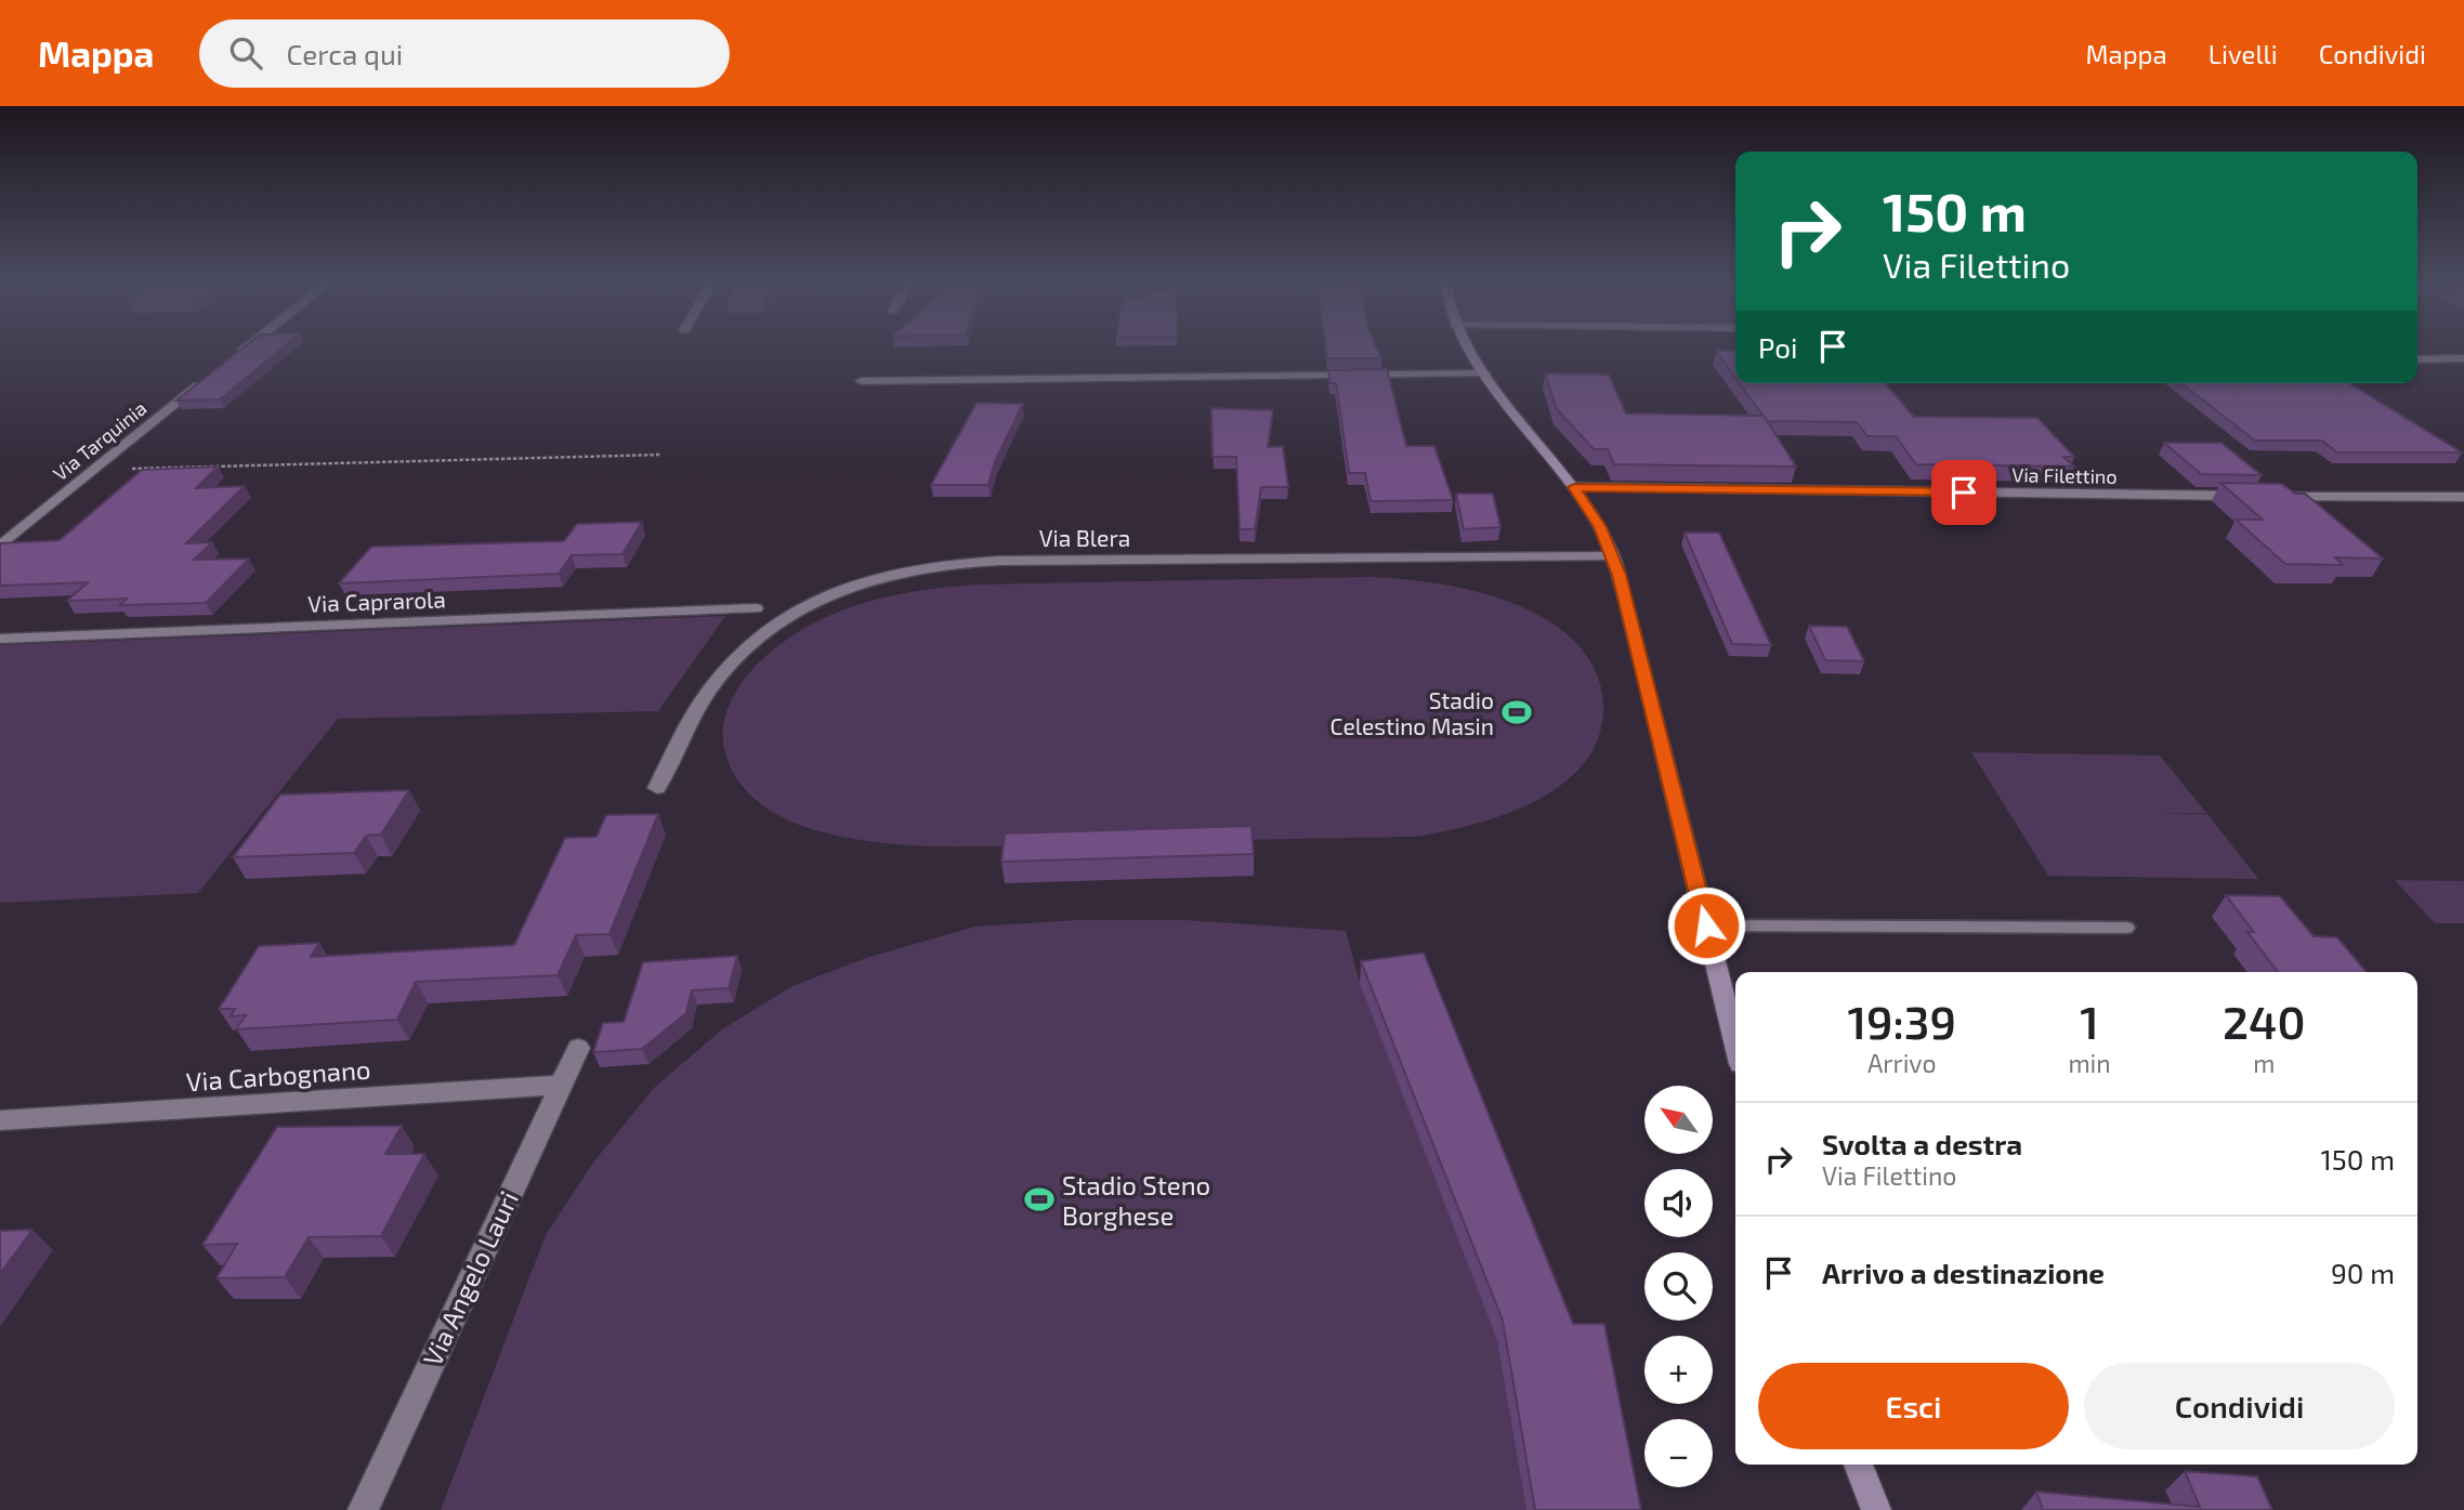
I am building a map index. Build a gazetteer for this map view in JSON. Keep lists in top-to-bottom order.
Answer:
{
  "streets": {
    "street": [
      "Via Tarquinia",
      "Via Filettino",
      "Via Blera",
      "Via Caprarola",
      "Via Carbognano",
      "Via Angelo Lauri"
    ]
  },
  "crossings": [
    ["Via Carbognano", "Via Angelo Lauri"]
  ],
  "places": {
    "sports": ["Stadio Celestino Masin", "Stadio Steno Borghese"]
  },
  "north": "top left",
  "page": {
    "header": "Mappa",
    "search": "Cerca qui",
    "nav": ["Mappa", "Livelli", "Condividi"],
    "turn": ["150 m", "Via Filettino"],
    "then": "Poi",
    "eta": [
      "19:39",
      "Arrivo",
      "1",
      "min",
      "240",
      "m"
    ],
    "map_buttons": ["+", "−"],
    "list": [
      {
        "name": "Svolta a destra",
        "note": "Via Filettino",
        "value": "150 m"
      },
      {
        "name": "Arrivo a destinazione",
        "value": "90 m"
      }
    ],
    "buttons": ["Esci", "Condividi"]
  }
}
